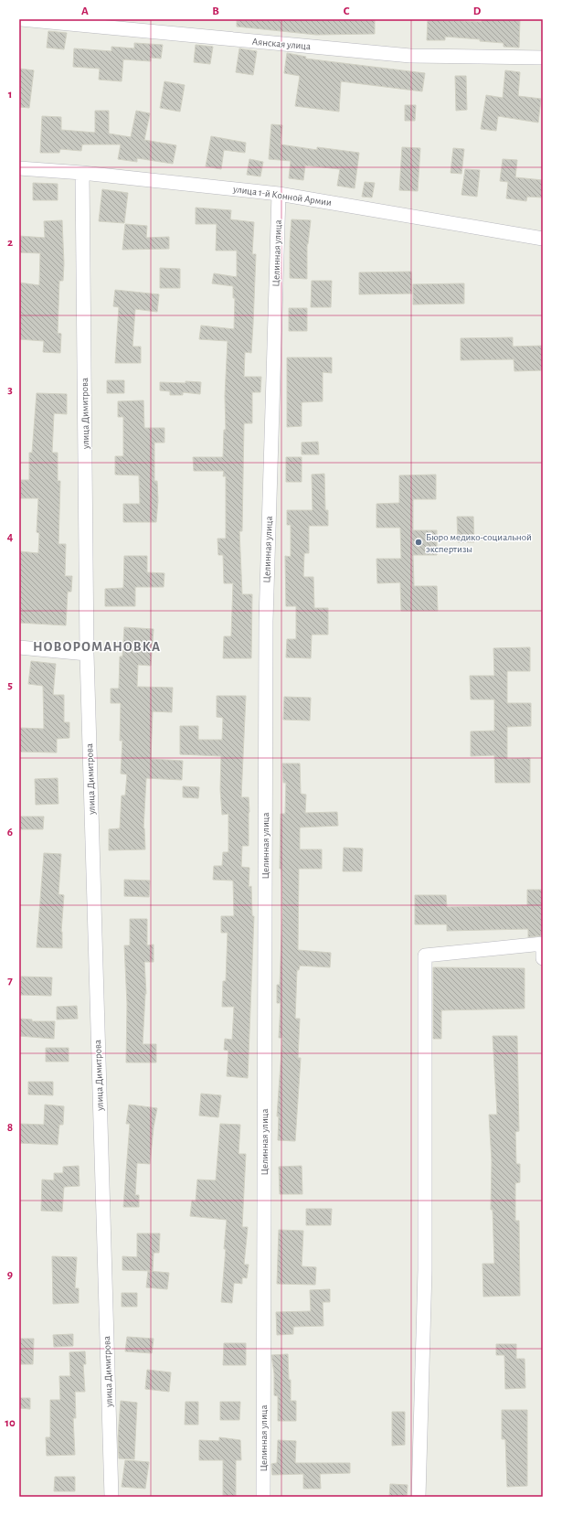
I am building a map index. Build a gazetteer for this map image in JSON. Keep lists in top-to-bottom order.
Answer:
{
  "streets": {
    "street": [
      "Аянская улица",
      "улица 1-й Конной Армии",
      "Целинная улица",
      "улица Димитрова"
    ]
  },
  "crossings": [
    ["улица 1-й Конной Армии", "Целинная улица"],
    ["улица 1-й Конной Армии", "улица Димитрова"]
  ],
  "districts": ["НОВОРОМАНОВКА"],
  "places": ["Бюро медико-социальной экспертизы"],
  "grid": {
    "columns": [
      "A",
      "B",
      "C",
      "D"
    ],
    "rows": [
      "1",
      "2",
      "3",
      "4",
      "5",
      "6",
      "7",
      "8",
      "9",
      "10"
    ]
  }
}
